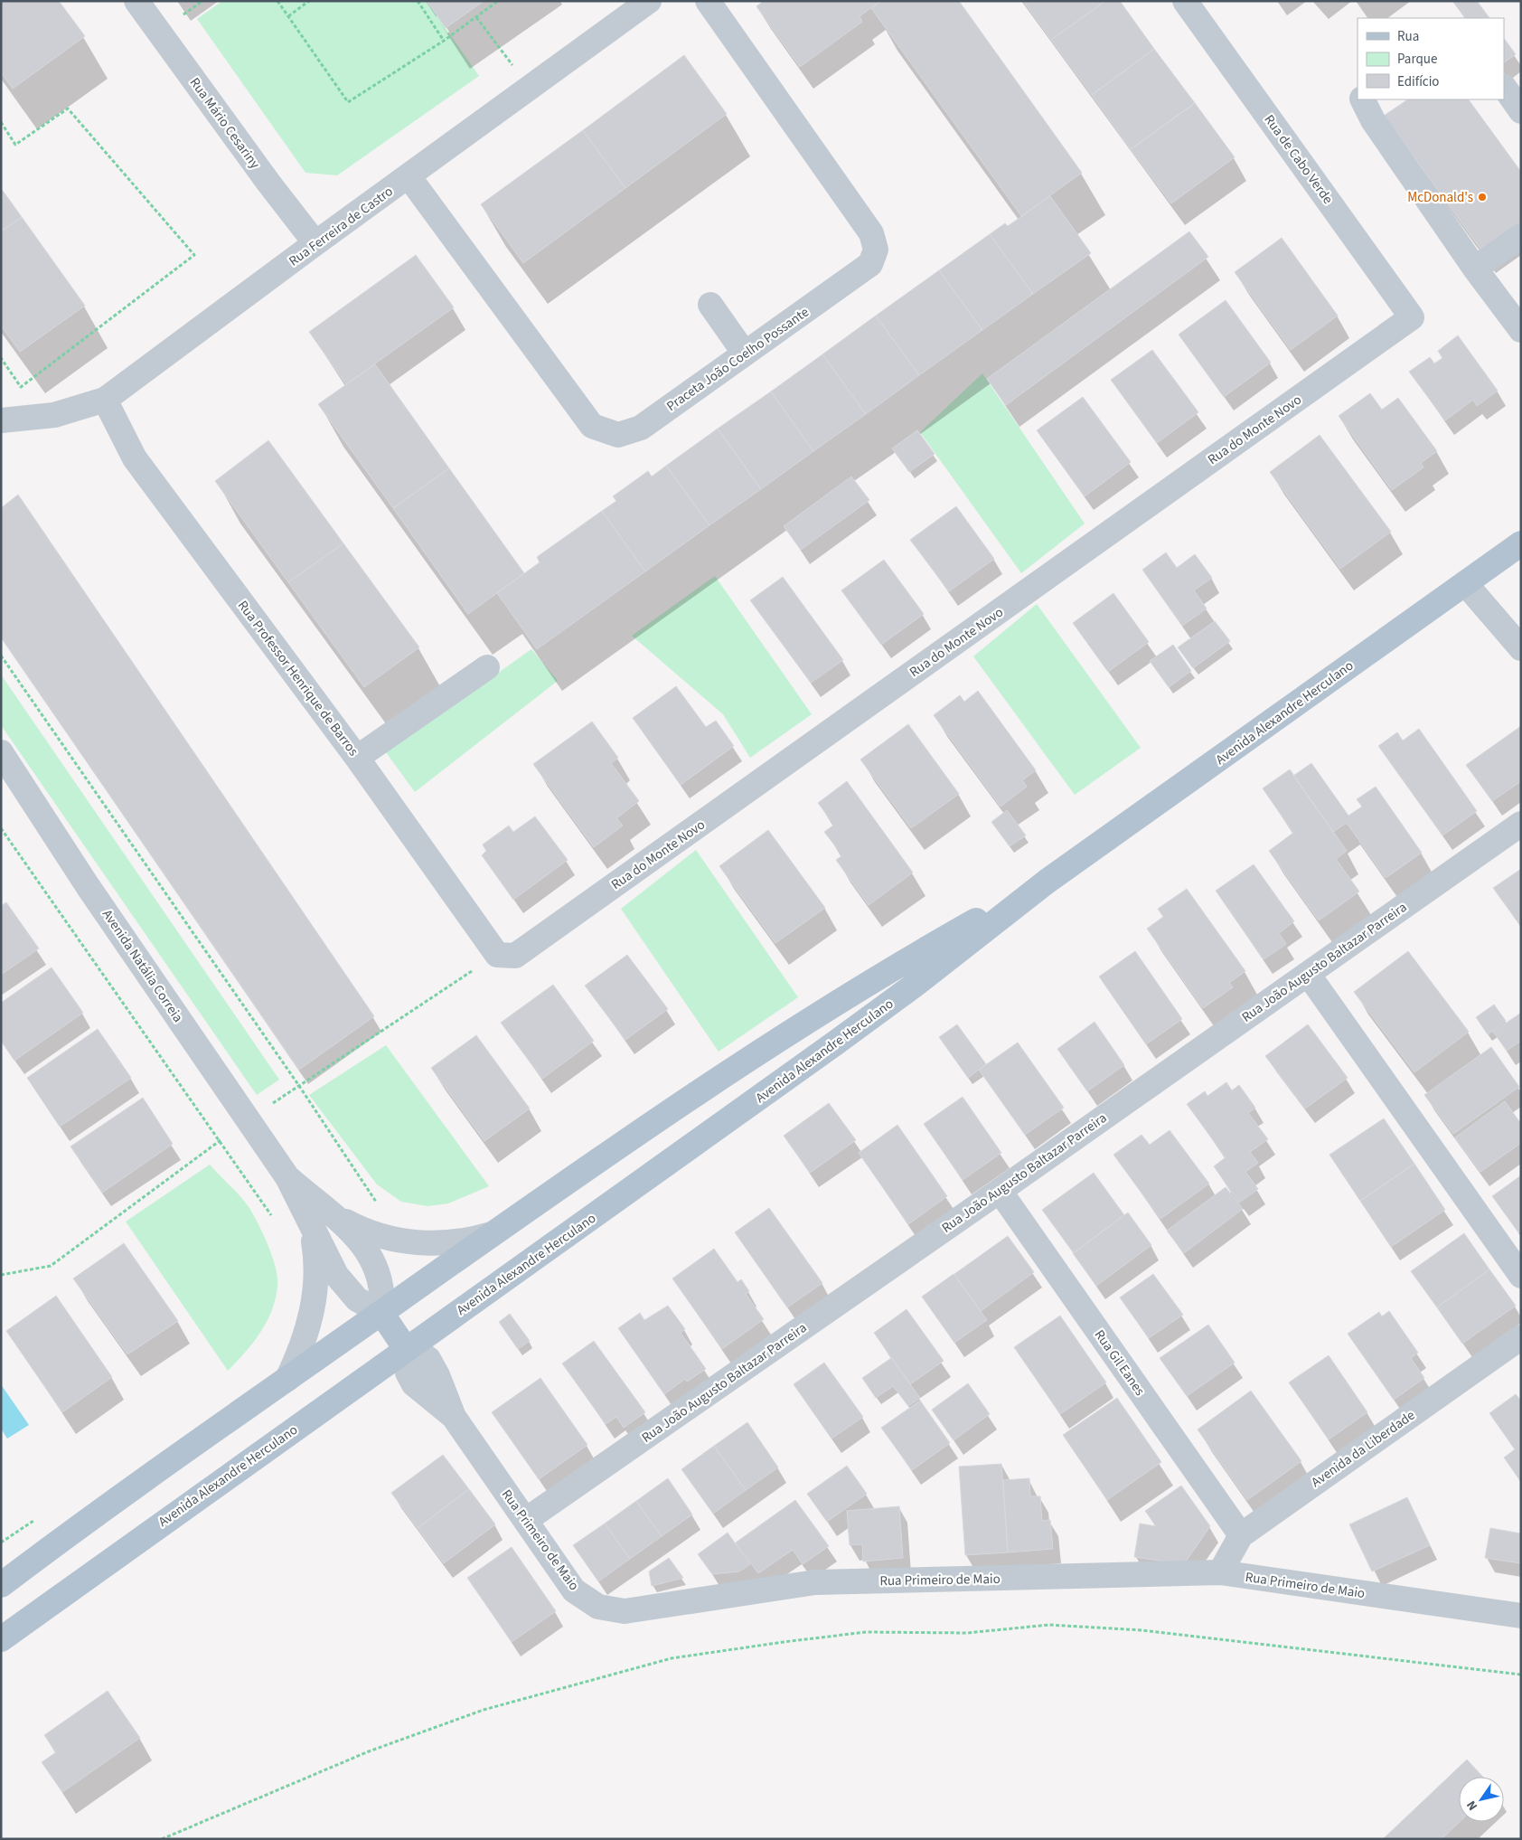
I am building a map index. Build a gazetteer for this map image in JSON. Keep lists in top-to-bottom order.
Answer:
{
  "streets": {
    "main road": ["Avenida Alexandre Herculano"],
    "street": [
      "Rua Mário Cesariny",
      "Rua de Cabo Verde",
      "Rua Ferreira de Castro",
      "Praceta João Coelho Possante",
      "Rua do Monte Novo",
      "Rua Professor Henrique de Barros",
      "Rua João Augusto Baltazar Parreira",
      "Avenida Natália Correia",
      "Rua Gil Eanes",
      "Avenida da Liberdade",
      "Rua Primeiro de Maio"
    ]
  },
  "crossings": [
    ["Rua Mário Cesariny", "Rua Ferreira de Castro"],
    ["Rua de Cabo Verde", "Rua do Monte Novo"],
    ["Rua Ferreira de Castro", "Praceta João Coelho Possante"],
    ["Rua Ferreira de Castro", "Rua Professor Henrique de Barros"],
    ["Rua do Monte Novo", "Rua Professor Henrique de Barros"],
    ["Avenida Alexandre Herculano", "Avenida Natália Correia"],
    ["Avenida Alexandre Herculano", "Rua Primeiro de Maio"],
    ["Rua João Augusto Baltazar Parreira", "Rua Gil Eanes"],
    ["Rua João Augusto Baltazar Parreira", "Rua Primeiro de Maio"],
    ["Rua Gil Eanes", "Avenida da Liberdade"],
    ["Avenida da Liberdade", "Rua Primeiro de Maio"]
  ],
  "places": ["McDonald's"],
  "legend": ["Rua", "Parque", "Edifício"],
  "north": "bottom left"
}
